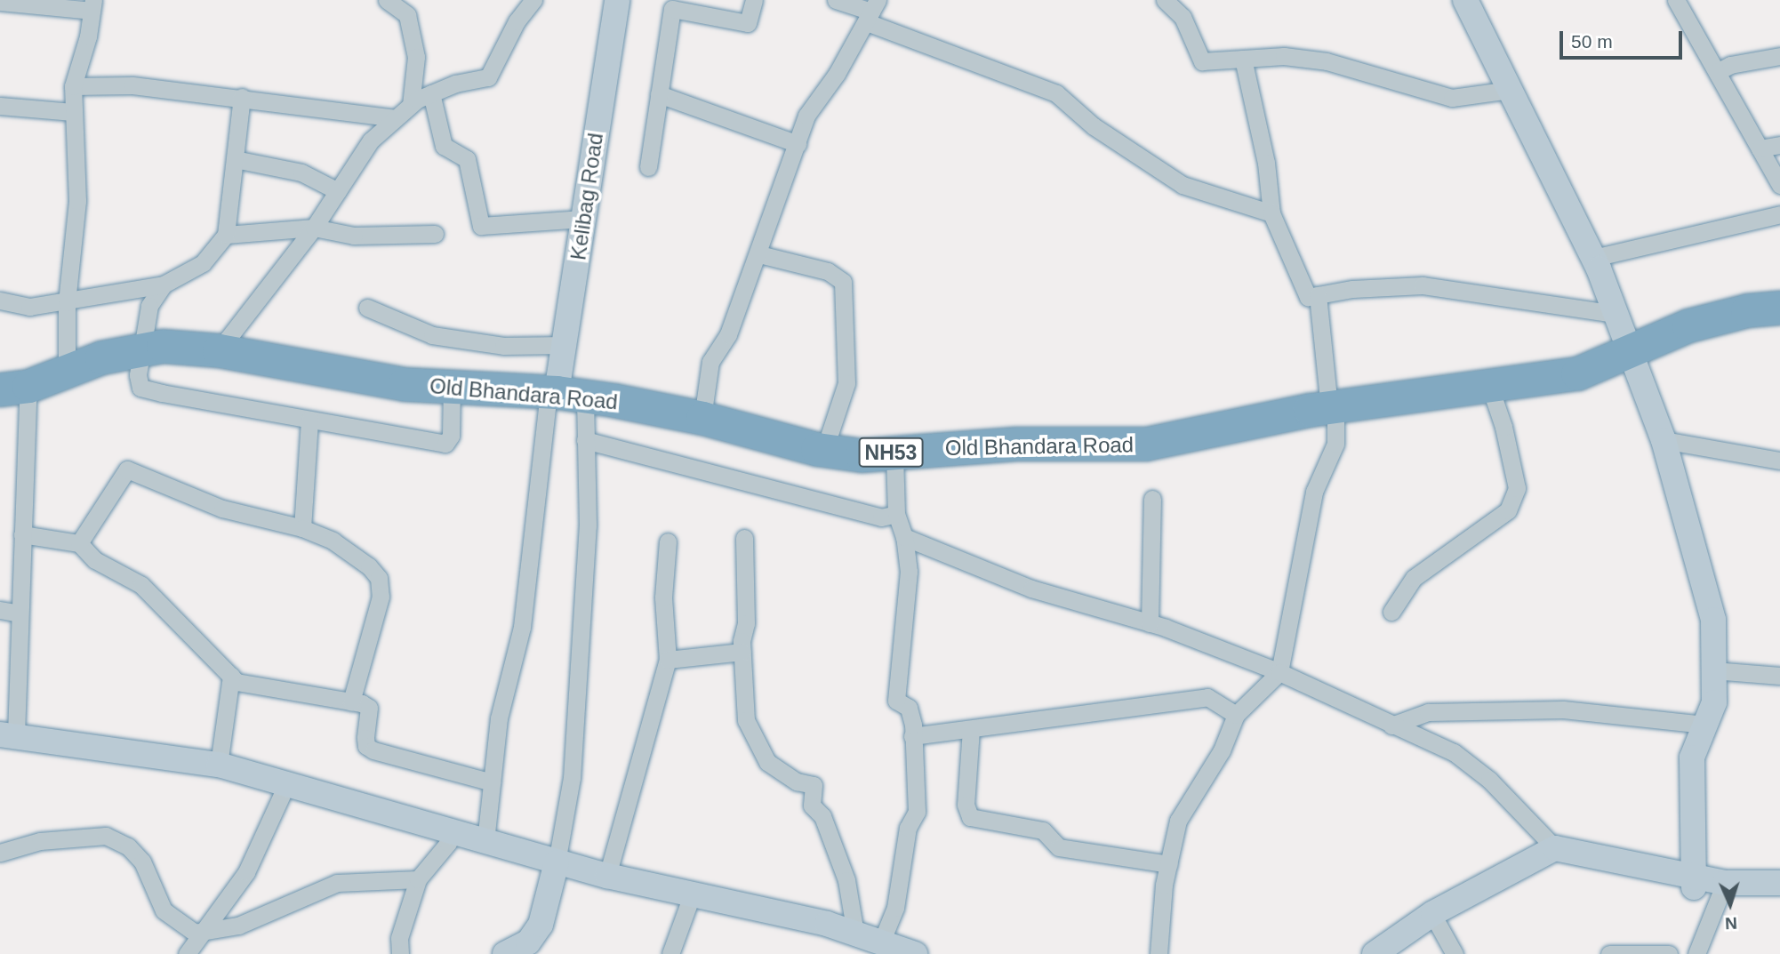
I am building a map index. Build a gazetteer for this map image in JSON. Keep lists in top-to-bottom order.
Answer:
{
  "streets": {
    "highway": ["Old Bhandara Road", "NH53"],
    "street": ["Kelibag Road"]
  },
  "crossings": [
    ["Kelibag Road", "Old Bhandara Road"]
  ],
  "scale_bar": "50 m",
  "north": "bottom"
}
